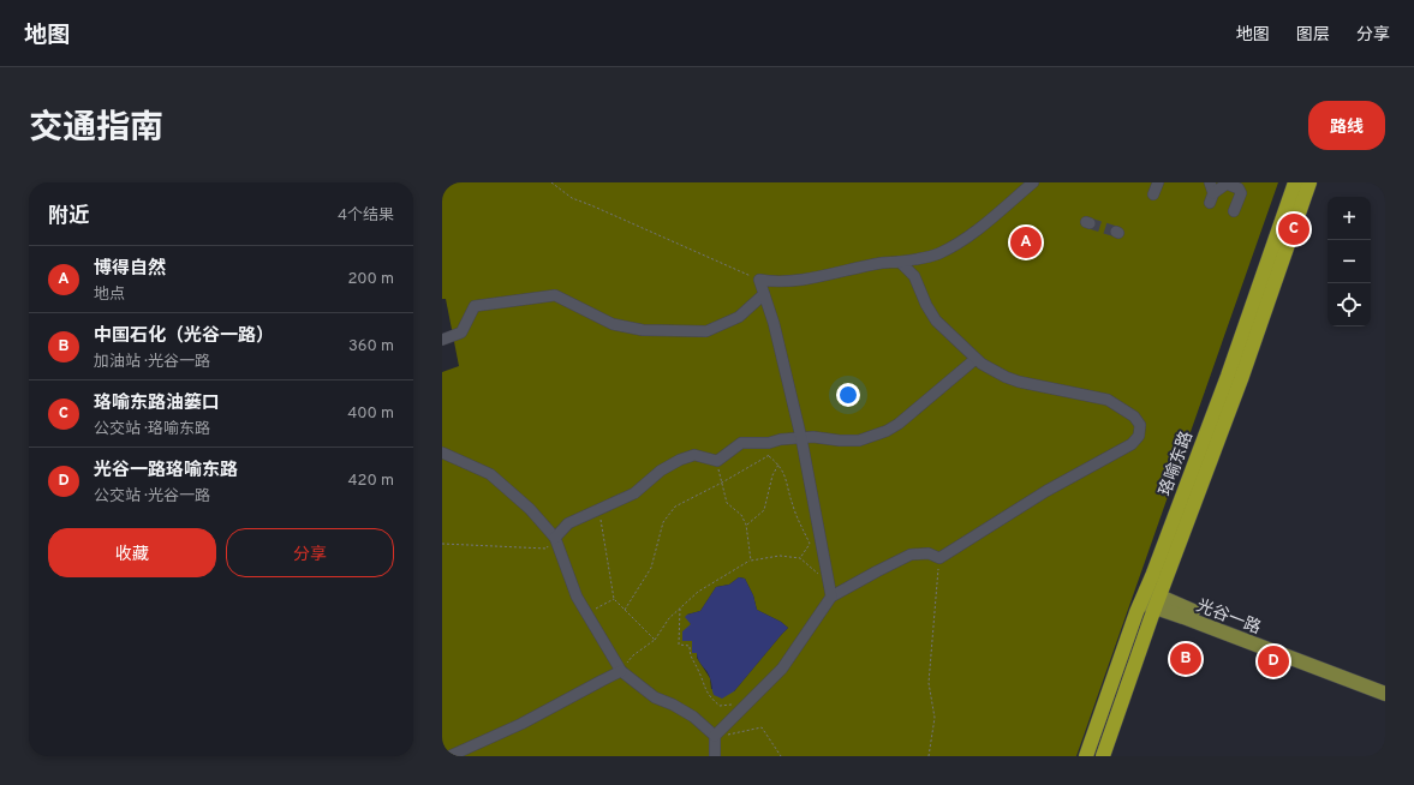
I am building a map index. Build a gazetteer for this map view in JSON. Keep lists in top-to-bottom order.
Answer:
{
  "streets": {
    "highway": ["珞喻东路"],
    "main road": ["光谷一路"]
  },
  "crossings": [
    ["珞喻东路", "光谷一路"]
  ],
  "page": {
    "header": "地图",
    "nav": ["地图", "图层", "分享"],
    "title": "交通指南",
    "buttons": [
      "路线",
      ["收藏", "分享"]
    ],
    "heading": ["附近", "4个结果"],
    "map_buttons": ["+", "−"],
    "pins": [
      "C",
      "A",
      "B",
      "D"
    ],
    "list": [
      {
        "mark": "A",
        "name": "博得自然",
        "note": "地点",
        "value": "200 m"
      },
      {
        "mark": "B",
        "name": "中国石化（光谷一路）",
        "note": "加油站 · 光谷一路",
        "value": "360 m"
      },
      {
        "mark": "C",
        "name": "珞喻东路油篓口",
        "note": "公交站 · 珞喻东路",
        "value": "400 m"
      },
      {
        "mark": "D",
        "name": "光谷一路珞喻东路",
        "note": "公交站 · 光谷一路",
        "value": "420 m"
      }
    ]
  }
}
